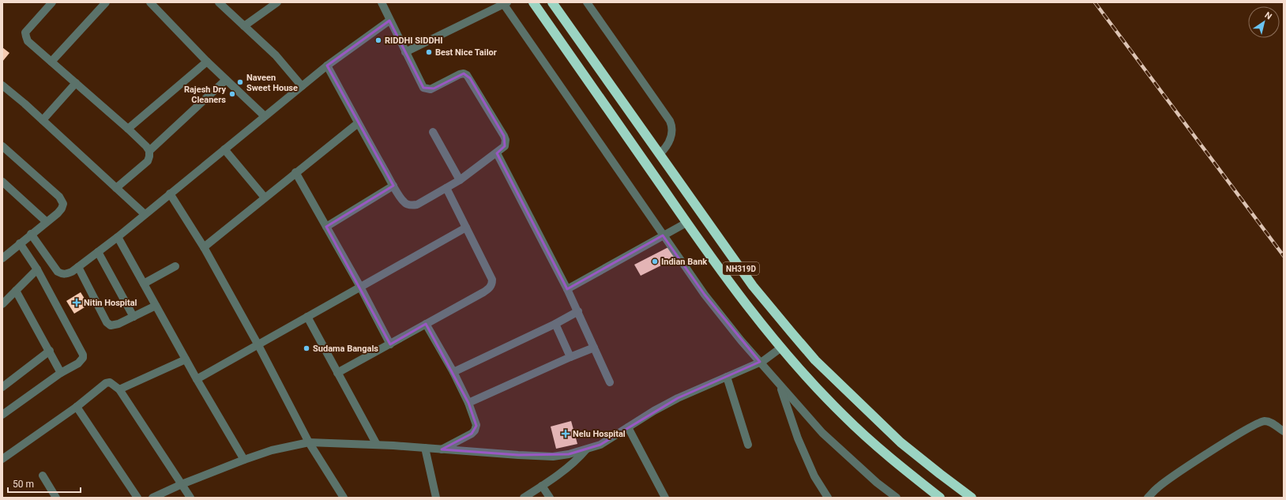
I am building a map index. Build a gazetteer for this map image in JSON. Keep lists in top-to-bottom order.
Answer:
{
  "streets": {
    "highway": ["NH319D"]
  },
  "places": {
    "other": [
      "RIDDHI SIDDHI",
      "Best Nice Tailor",
      "Naveen Sweet House",
      "Rajesh Dry Cleaners",
      "Indian Bank",
      "Sudama Bangals"
    ],
    "health": ["Nitin Hospital", "Nelu Hospital"]
  },
  "scale_bar": "50 m",
  "north": "top right"
}
